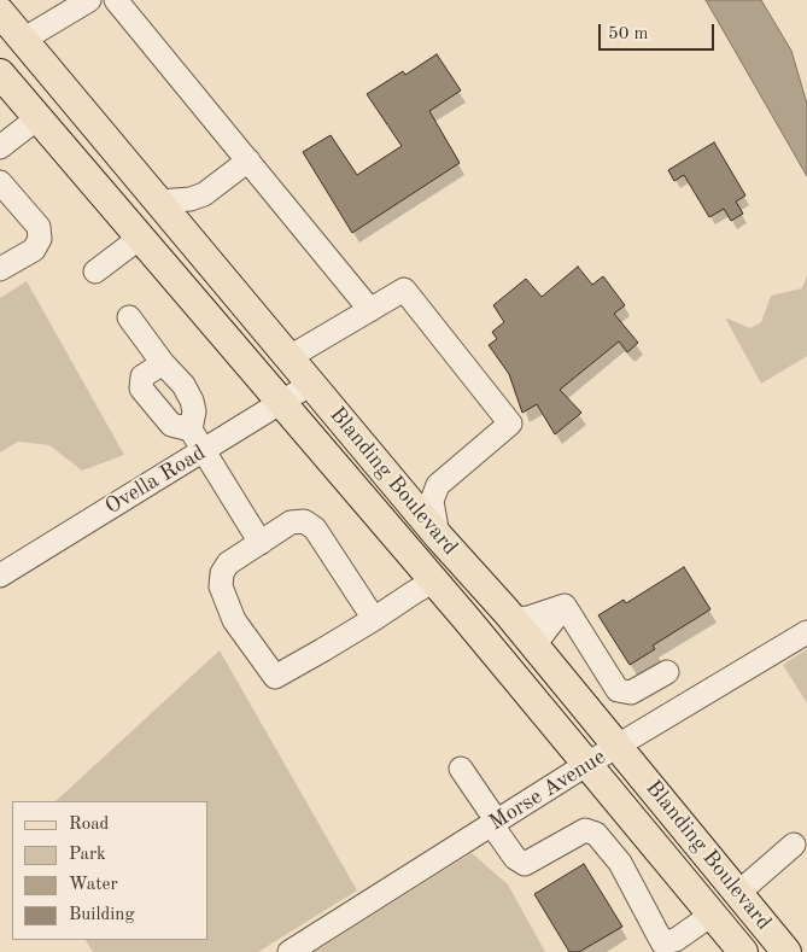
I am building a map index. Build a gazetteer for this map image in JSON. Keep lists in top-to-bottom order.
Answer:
{
  "streets": {
    "main road": ["Blanding Boulevard"],
    "street": ["Ovella Road", "Morse Avenue"]
  },
  "crossings": [
    ["Ovella Road", "Blanding Boulevard"],
    ["Blanding Boulevard", "Morse Avenue"]
  ],
  "legend": [
    "Road",
    "Park",
    "Water",
    "Building"
  ],
  "scale_bar": "50 m"
}
